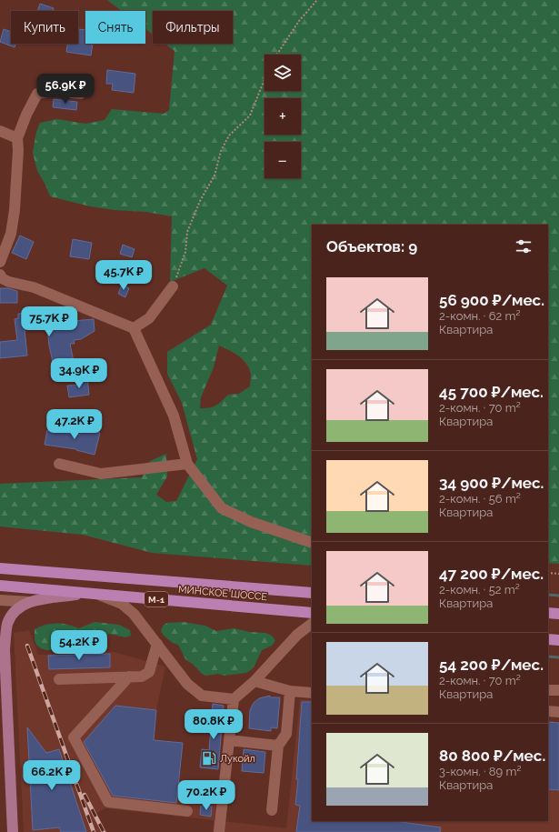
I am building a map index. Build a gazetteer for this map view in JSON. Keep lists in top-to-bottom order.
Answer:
{
  "streets": {
    "highway": ["МИНСКОЕ ШОССЕ", "М-1"]
  },
  "places": {
    "fuel station": ["Лукойл"]
  },
  "page": {
    "chip": ["Купить", "Снять", "Фильтры"],
    "map_buttons": ["+", "−"],
    "price": [
      "56.9K ₽",
      "45.7K ₽",
      "75.7K ₽",
      "34.9K ₽",
      "47.2K ₽",
      "54.2K ₽",
      "80.8K ₽",
      "66.2K ₽",
      "70.2K ₽"
    ],
    "heading": "Объектов: 9",
    "list": [
      {
        "name": "56 900 ₽/мес.",
        "note": "2-комн. · 62 m² · Квартира"
      },
      {
        "name": "45 700 ₽/мес.",
        "note": "2-комн. · 70 m² · Квартира"
      },
      {
        "name": "34 900 ₽/мес.",
        "note": "2-комн. · 56 m² · Квартира"
      },
      {
        "name": "47 200 ₽/мес.",
        "note": "2-комн. · 52 m² · Квартира"
      },
      {
        "name": "54 200 ₽/мес.",
        "note": "2-комн. · 70 m² · Квартира"
      },
      {
        "name": "80 800 ₽/мес.",
        "note": "3-комн. · 89 m² · Квартира"
      }
    ]
  }
}
